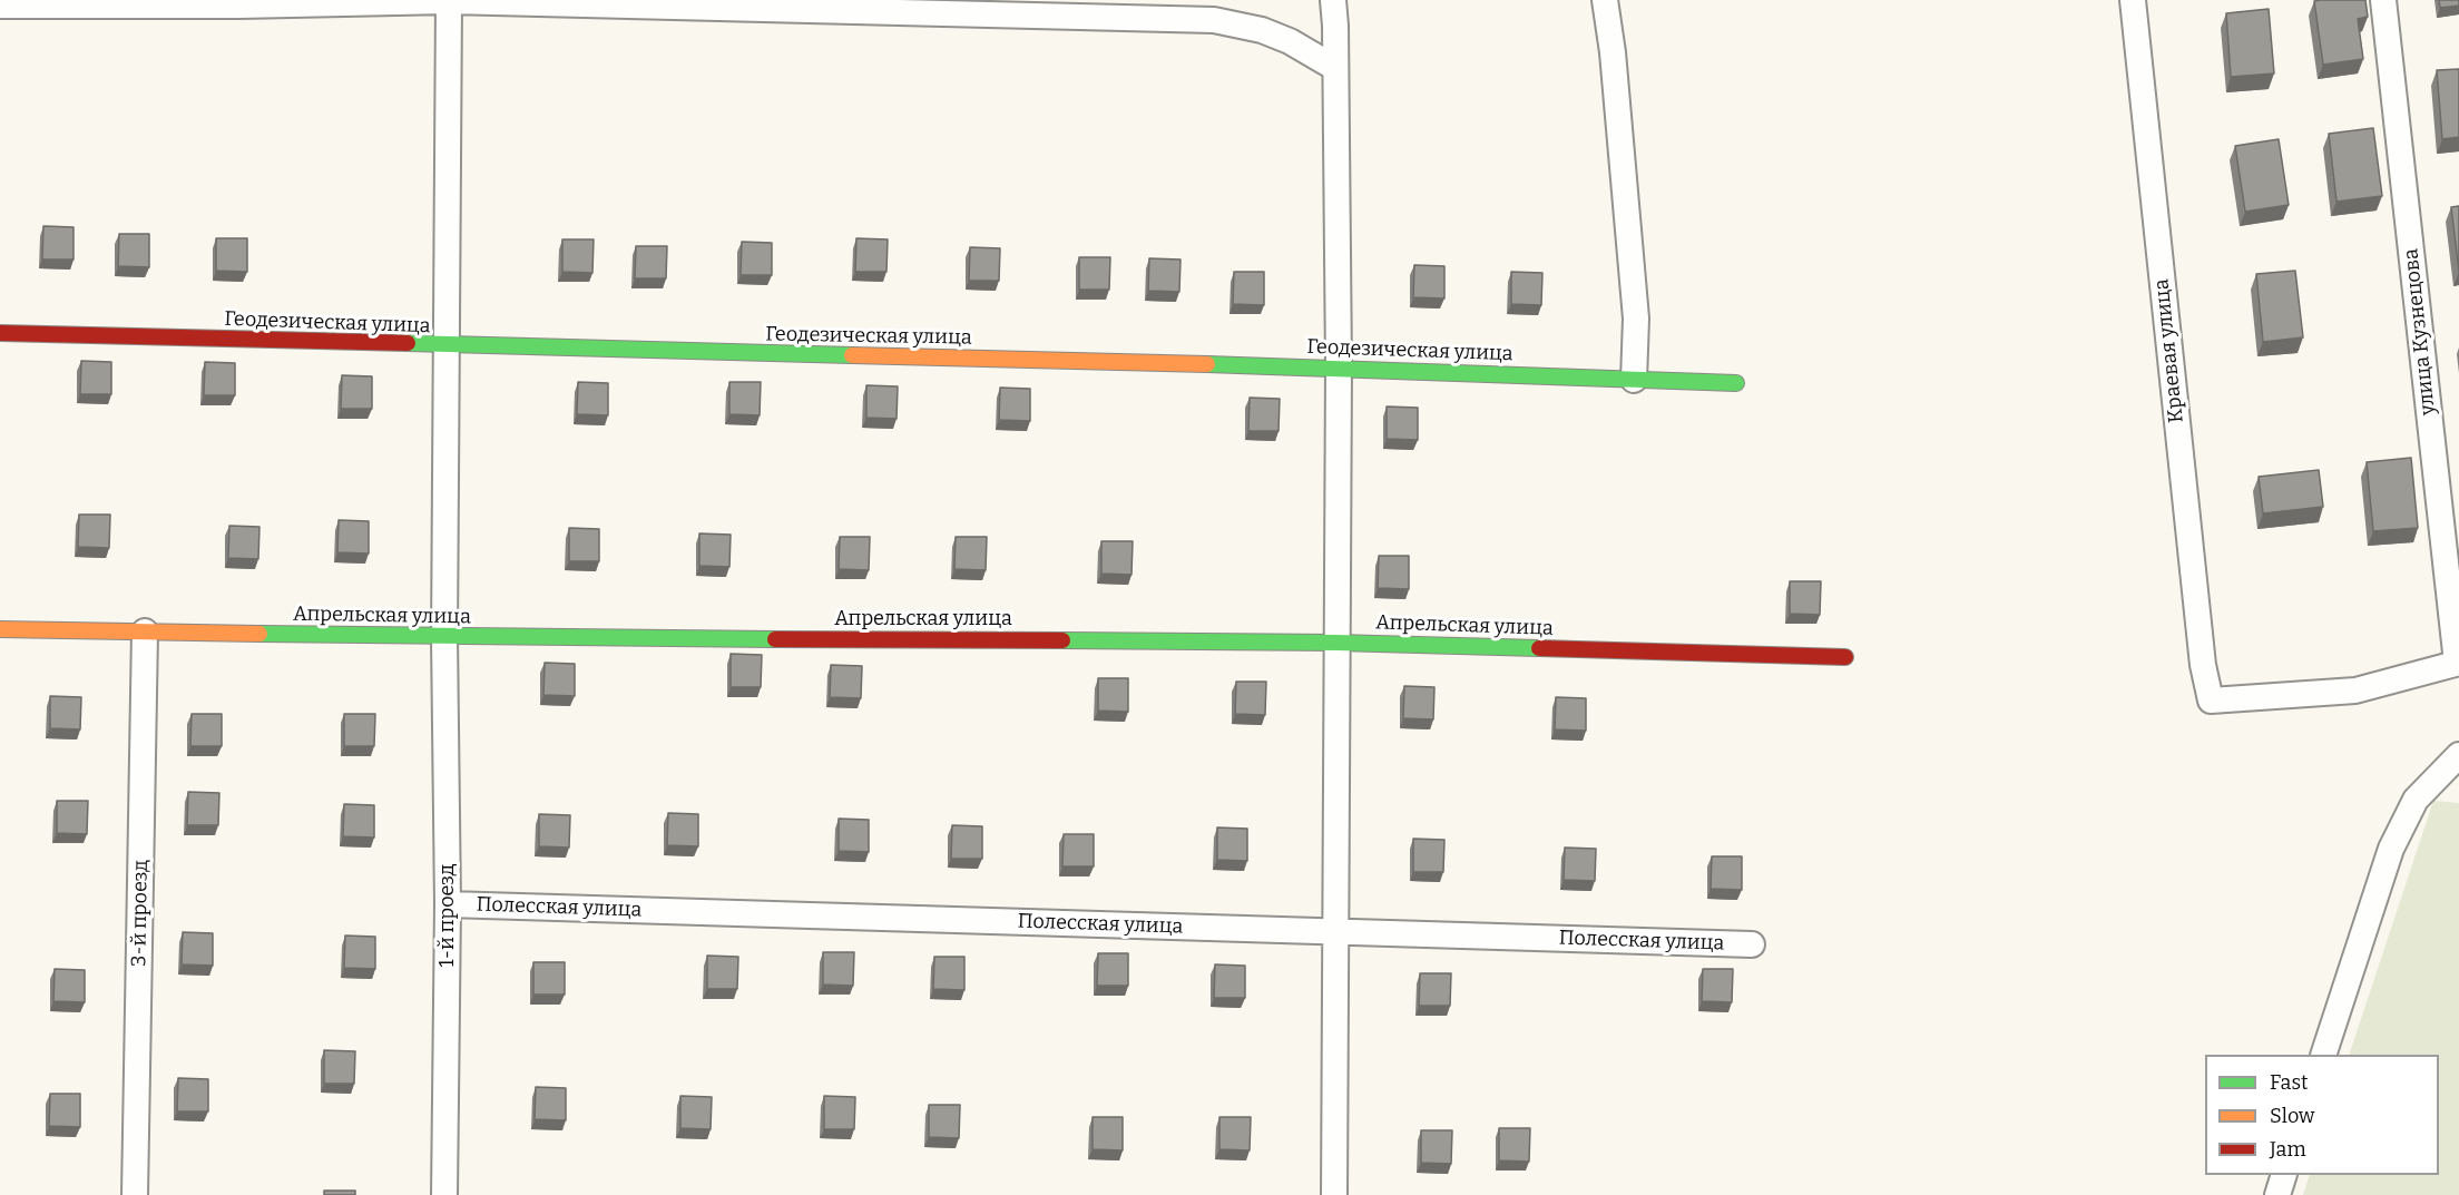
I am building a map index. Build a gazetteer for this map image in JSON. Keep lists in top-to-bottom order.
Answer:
{
  "streets": {
    "street": [
      "Геодезическая улица",
      "улица Кузнецова",
      "Краевая улица",
      "Апрельская улица",
      "Полесская улица",
      "3-й проезд",
      "1-й проезд"
    ]
  },
  "crossings": [
    ["Геодезическая улица", "1-й проезд"],
    ["улица Кузнецова", "Краевая улица"],
    ["Апрельская улица", "3-й проезд"],
    ["Апрельская улица", "1-й проезд"],
    ["Полесская улица", "1-й проезд"]
  ],
  "legend": ["Fast", "Slow", "Jam"]
}
